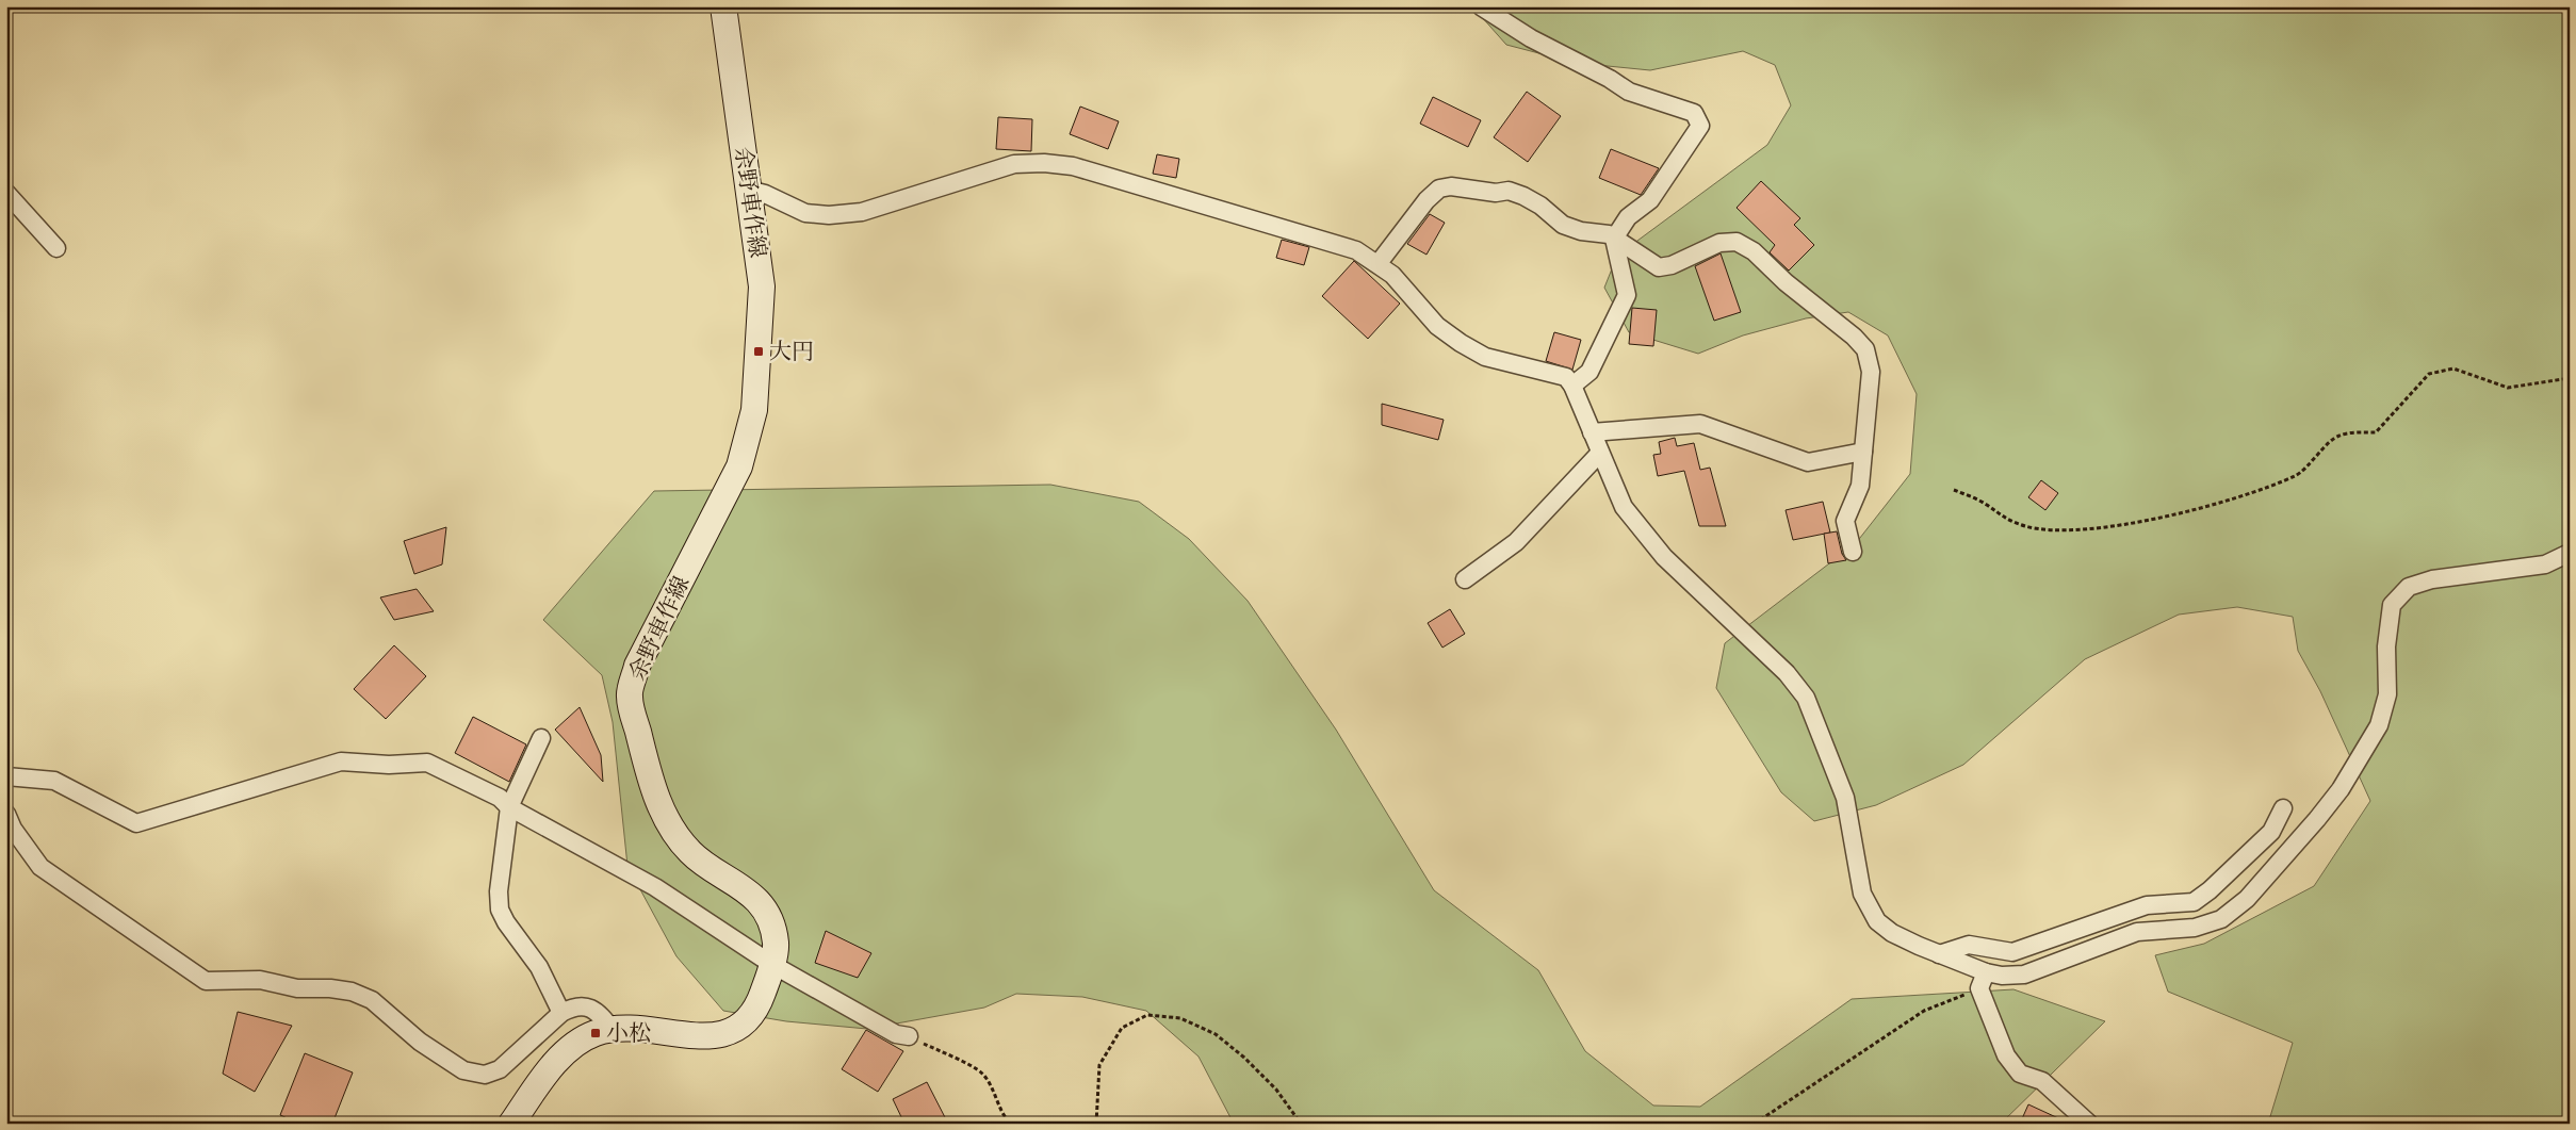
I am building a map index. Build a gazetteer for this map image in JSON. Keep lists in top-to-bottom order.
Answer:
{
  "streets": {
    "main road": ["余野車作線"]
  },
  "places": {
    "transit": ["大円", "小松"]
  }
}
